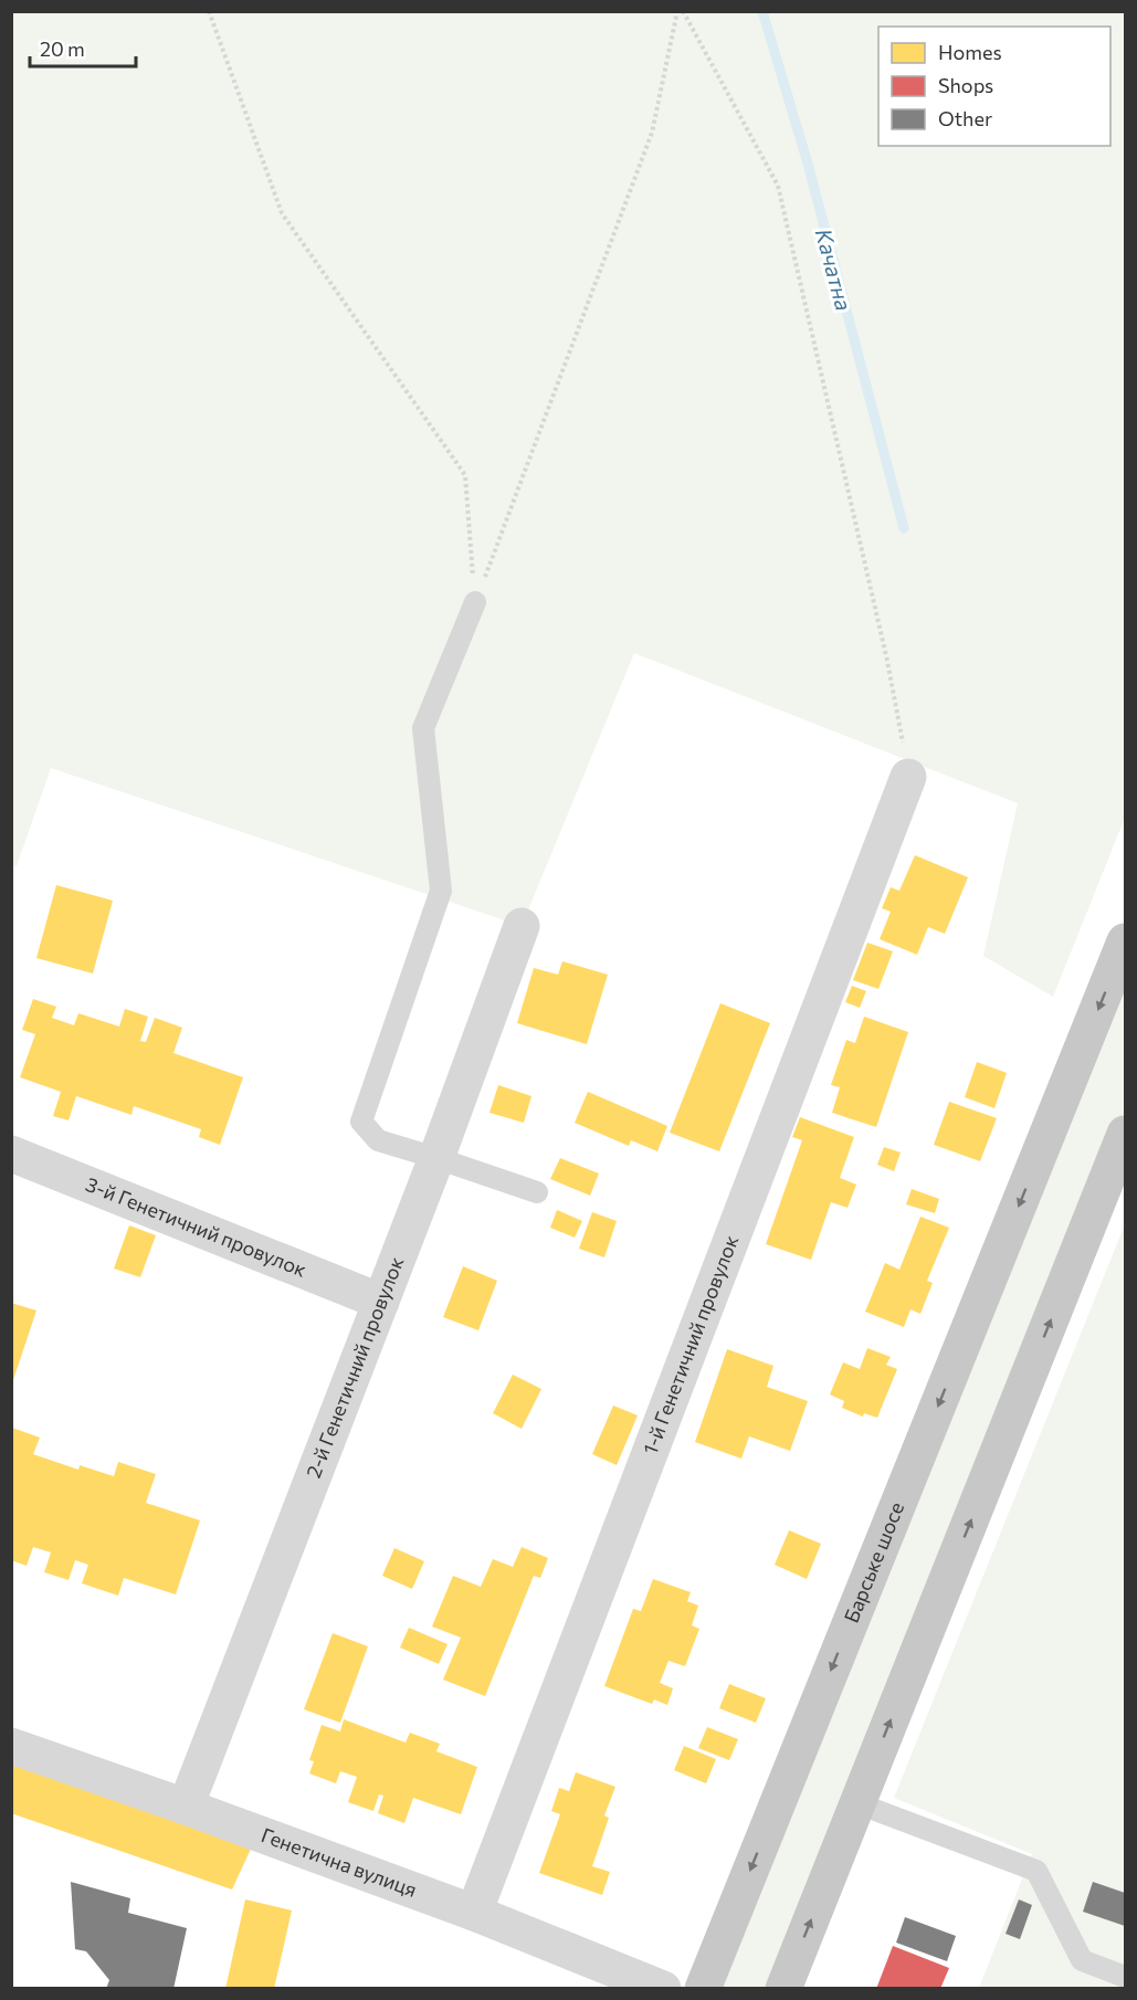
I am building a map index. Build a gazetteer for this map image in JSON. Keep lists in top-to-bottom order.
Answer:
{
  "streets": {
    "highway": ["Барське шосе"],
    "street": [
      "3-й Генетичний провулок",
      "1-й Генетичний провулок",
      "2-й Генетичний провулок",
      "Генетична вулиця"
    ]
  },
  "crossings": [
    ["3-й Генетичний провулок", "2-й Генетичний провулок"],
    ["1-й Генетичний провулок", "Генетична вулиця"],
    ["2-й Генетичний провулок", "Генетична вулиця"]
  ],
  "water": ["Качатна"],
  "legend": ["Homes", "Shops", "Other"],
  "scale_bar": "20 m"
}
